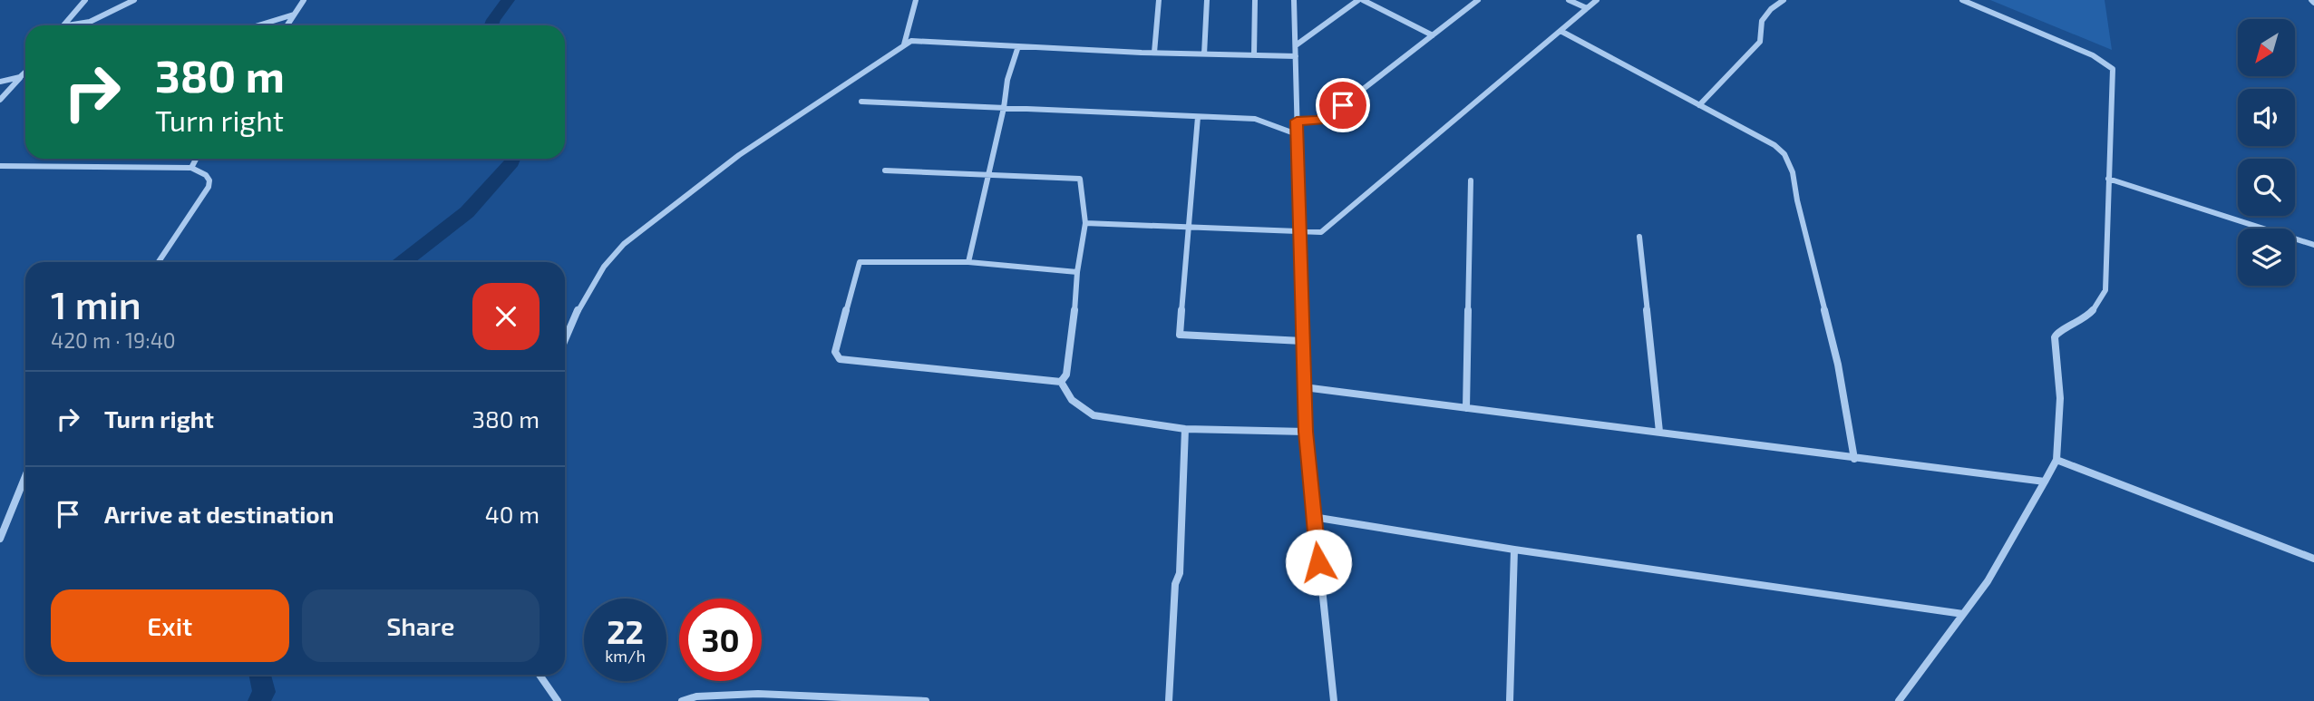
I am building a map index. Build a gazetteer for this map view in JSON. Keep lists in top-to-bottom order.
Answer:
{
  "north": "bottom left",
  "page": {
    "turn": ["380 m", "Turn right"],
    "heading": ["1 min", "420 m · 19:40"],
    "list": [
      {
        "name": "Turn right",
        "value": "380 m"
      },
      {
        "name": "Arrive at destination",
        "value": "40 m"
      }
    ],
    "buttons": ["Exit", "Share"],
    "speed": "22 km/h",
    "limit": "30"
  }
}
